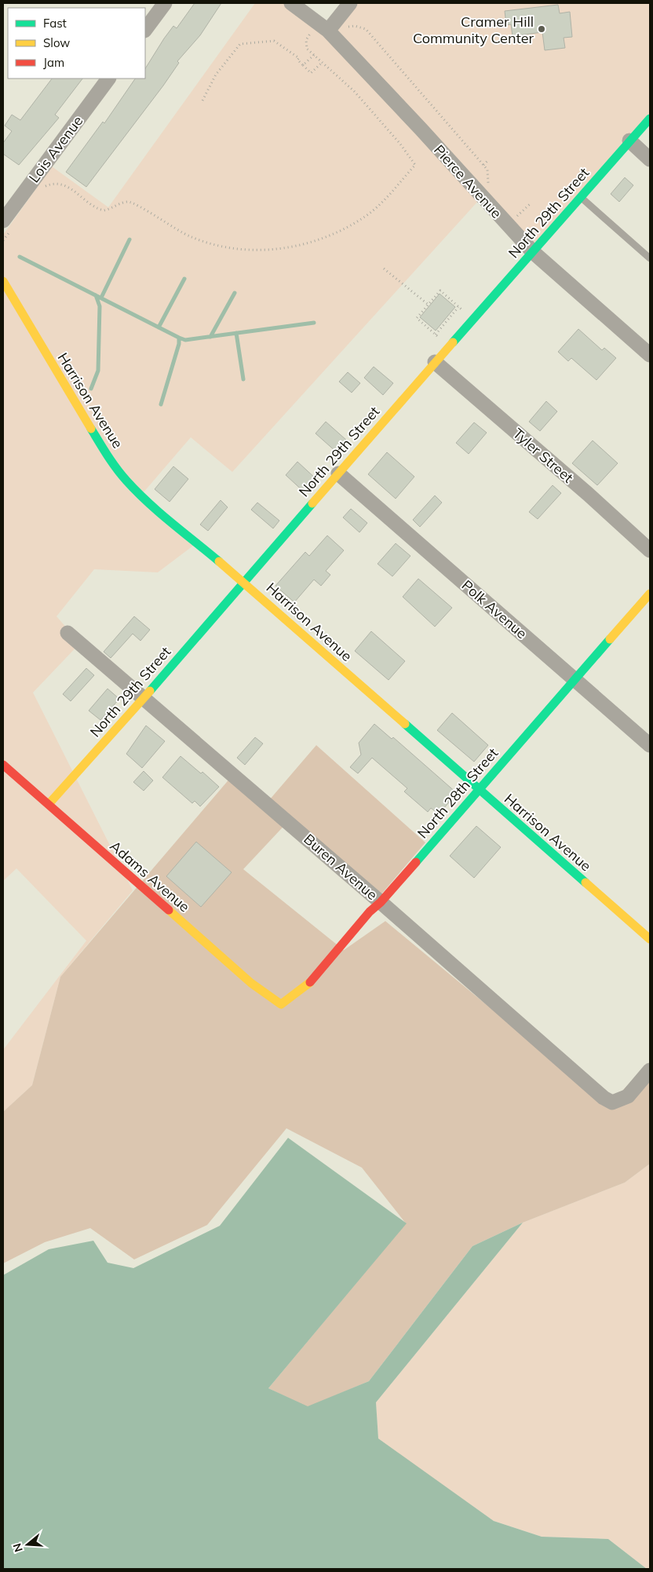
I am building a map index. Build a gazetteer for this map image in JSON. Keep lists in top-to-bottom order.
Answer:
{
  "streets": {
    "street": [
      "Lois Avenue",
      "Pierce Avenue",
      "North 29th Street",
      "Harrison Avenue",
      "Tyler Street",
      "Polk Avenue",
      "North 28th Street",
      "Buren Avenue",
      "Adams Avenue"
    ]
  },
  "crossings": [
    ["Pierce Avenue", "North 29th Street"],
    ["North 29th Street", "Harrison Avenue"],
    ["North 29th Street", "Tyler Street"],
    ["North 29th Street", "Polk Avenue"],
    ["North 29th Street", "Buren Avenue"],
    ["North 29th Street", "Adams Avenue"],
    ["Harrison Avenue", "North 28th Street"],
    ["Polk Avenue", "North 28th Street"],
    ["North 28th Street", "Buren Avenue"],
    ["North 28th Street", "Adams Avenue"]
  ],
  "places": ["Cramer Hill Community Center"],
  "legend": ["Fast", "Slow", "Jam"],
  "north": "left"
}
